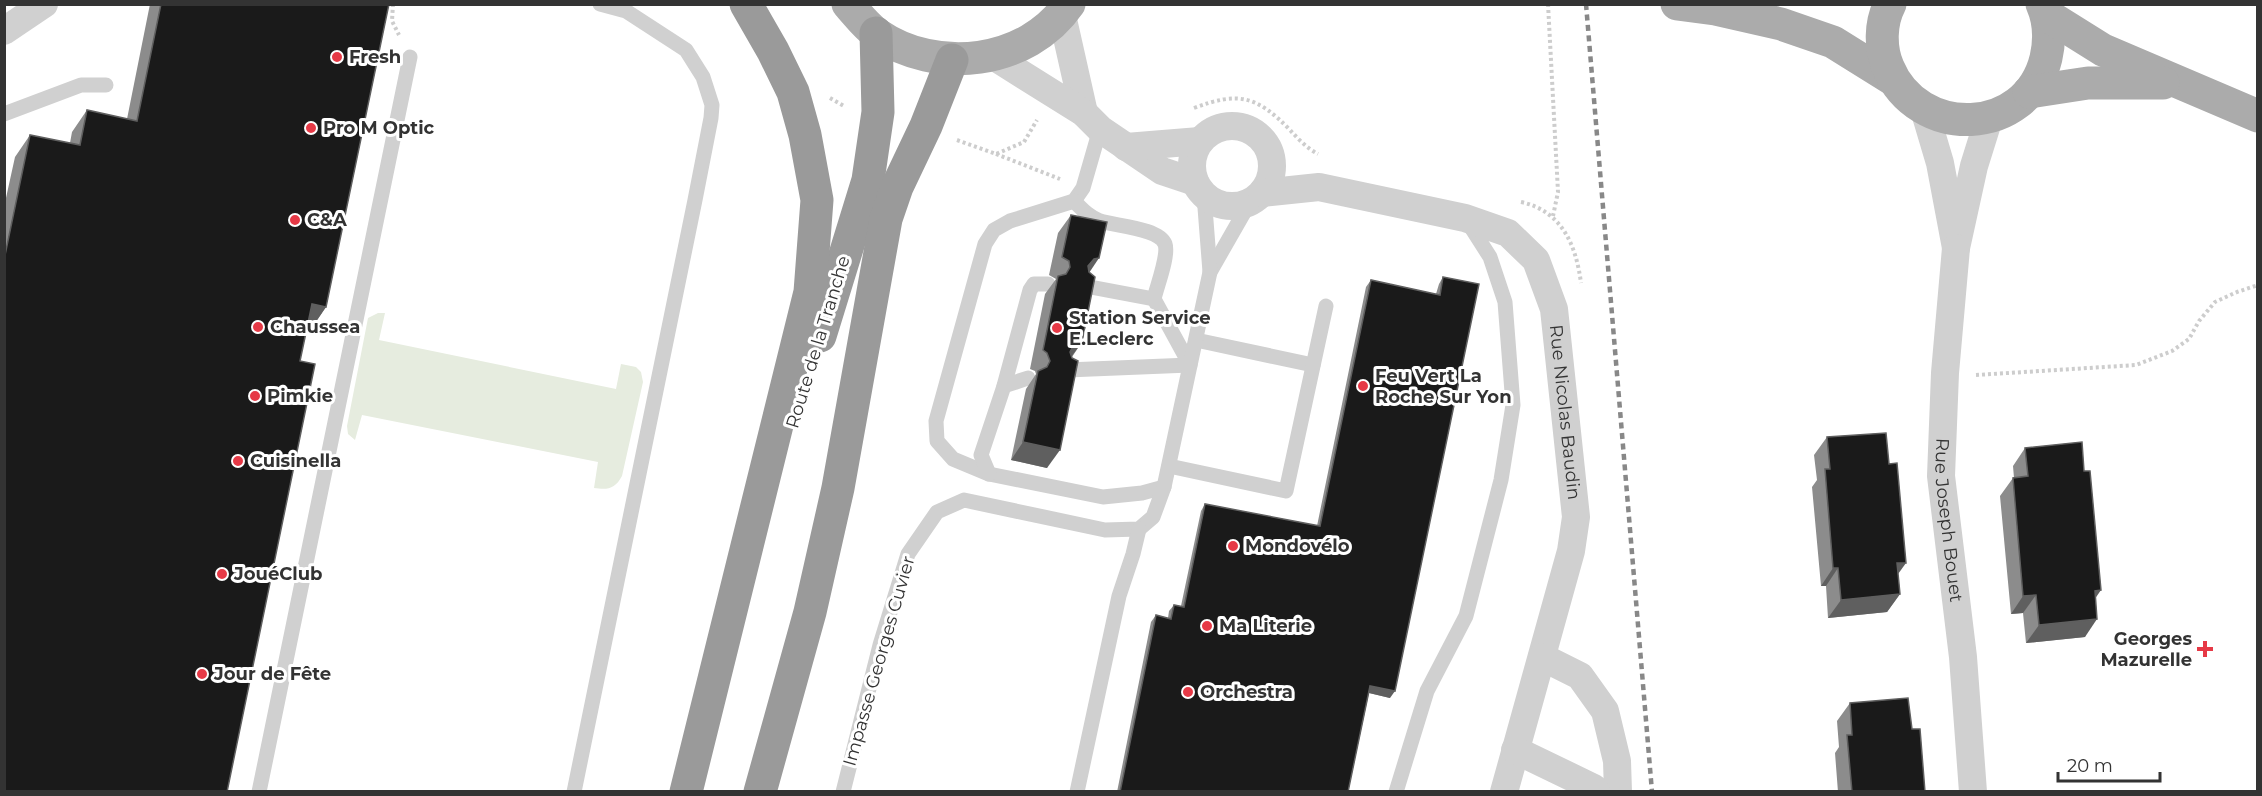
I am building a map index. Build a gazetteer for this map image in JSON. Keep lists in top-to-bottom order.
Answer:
{
  "streets": {
    "highway": ["Route de la Tranche"],
    "street": ["Rue Nicolas Baudin", "Rue Joseph Bouet"],
    "lane": ["Impasse Georges Cuvier"]
  },
  "places": {
    "other": [
      "Fresh",
      "Pro M Optic",
      "C&A",
      "Chaussea",
      "Station Service E.Leclerc",
      "Feu Vert La Roche Sur Yon",
      "Pimkie",
      "Cuisinella",
      "Mondovélo",
      "JouéClub",
      "Ma Literie",
      "Jour de Fête",
      "Orchestra"
    ],
    "health": ["Georges Mazurelle"]
  },
  "scale_bar": "20 m"
}
